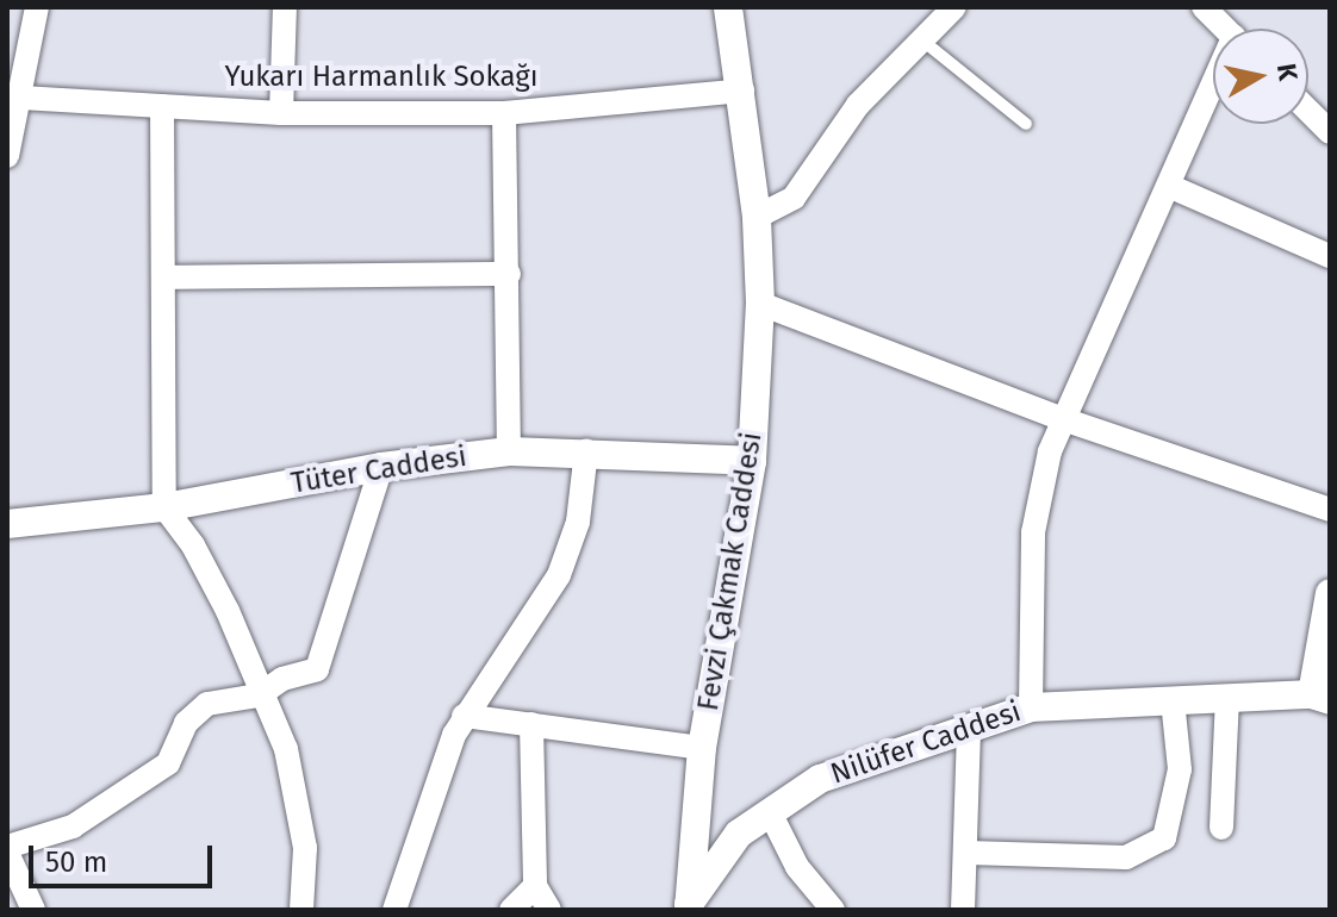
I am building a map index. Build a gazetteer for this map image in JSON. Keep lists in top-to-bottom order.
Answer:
{
  "streets": {
    "street": [
      "Yukarı Harmanlık Sokağı",
      "Tüter Caddesi",
      "Fevzi Çakmak Caddesi",
      "Nilüfer Caddesi"
    ]
  },
  "crossings": [
    ["Yukarı Harmanlık Sokağı", "Fevzi Çakmak Caddesi"],
    ["Tüter Caddesi", "Fevzi Çakmak Caddesi"],
    ["Fevzi Çakmak Caddesi", "Nilüfer Caddesi"]
  ],
  "scale_bar": "50 m",
  "north": "right"
}
